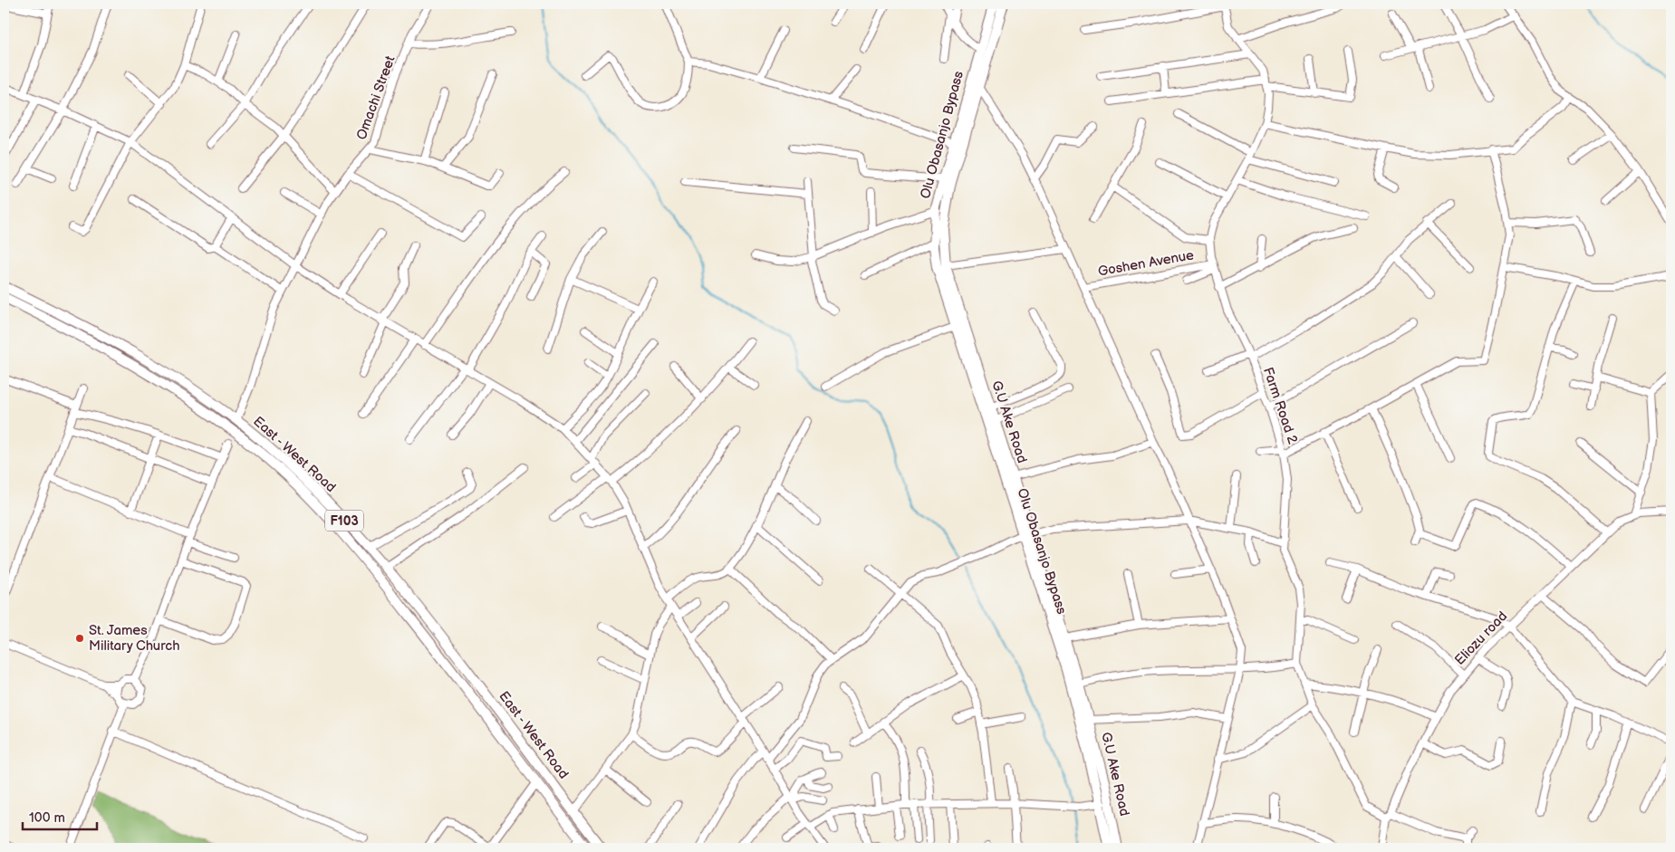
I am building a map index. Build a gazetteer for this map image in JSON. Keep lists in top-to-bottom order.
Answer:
{
  "streets": {
    "main road": [
      "Olu Obasanjo Bypass",
      "G.U Ake Road",
      "East - West Road",
      "F103"
    ],
    "street": [
      "Omachi Street",
      "Goshen Avenue",
      "Farm Road 2",
      "Eliozu road"
    ]
  },
  "crossings": [
    ["Omachi Street", "East - West Road"],
    ["Olu Obasanjo Bypass", "G.U Ake Road"],
    ["Goshen Avenue", "Farm Road 2"],
    ["Farm Road 2", "Eliozu road"]
  ],
  "places": ["St. James Military Church"],
  "scale_bar": "100 m"
}
